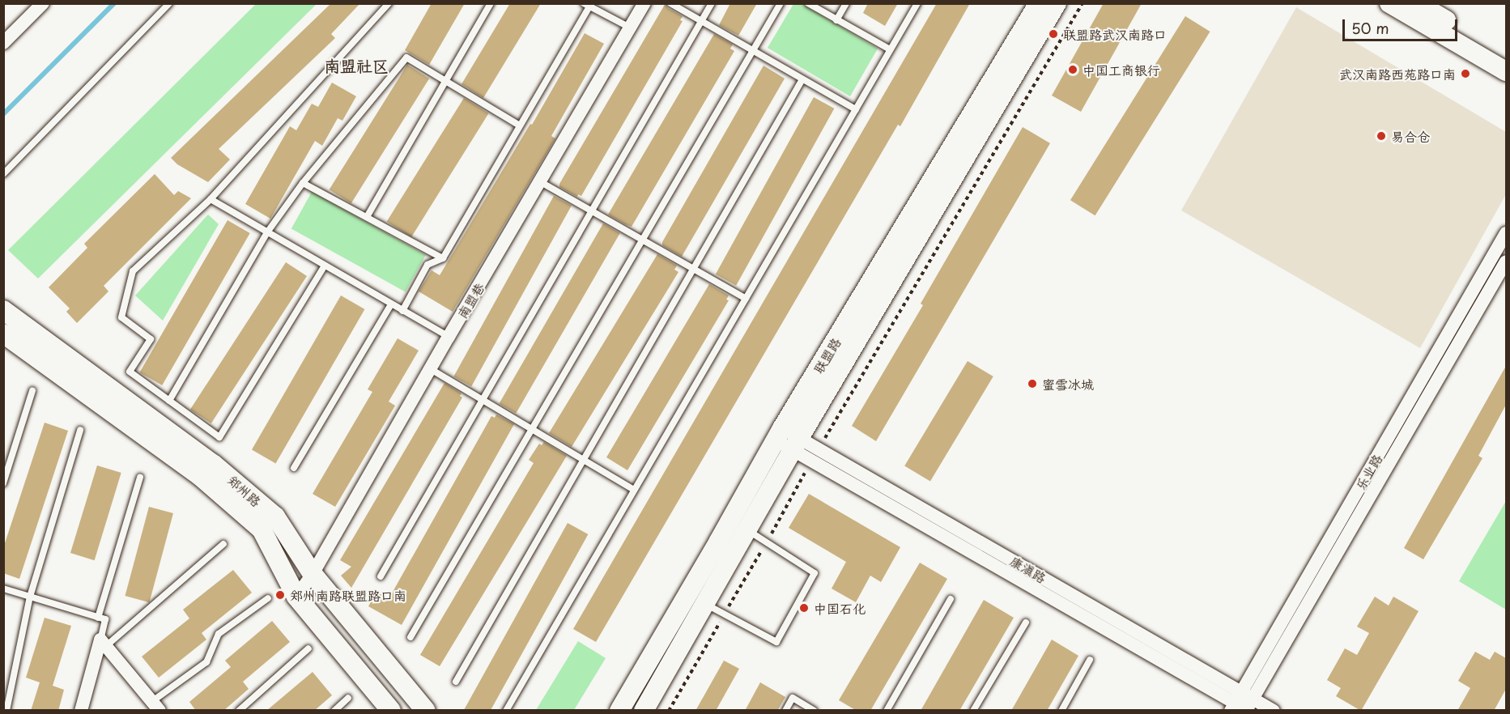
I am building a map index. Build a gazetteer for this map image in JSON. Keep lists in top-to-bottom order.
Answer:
{
  "streets": {
    "main road": ["联盟路", "郑州路"],
    "street": ["南盟巷", "乐业路", "康滇路"]
  },
  "crossings": [
    ["南盟巷", "郑州路"],
    ["联盟路", "康滇路"],
    ["乐业路", "康滇路"]
  ],
  "districts": ["南盟社区"],
  "places": [
    "联盟路武汉南路口",
    "中国工商银行",
    "武汉南路西苑路口南",
    "易合仓",
    "蜜雪冰城",
    "郑州南路联盟路口南",
    "中国石化"
  ],
  "scale_bar": "50 m"
}
